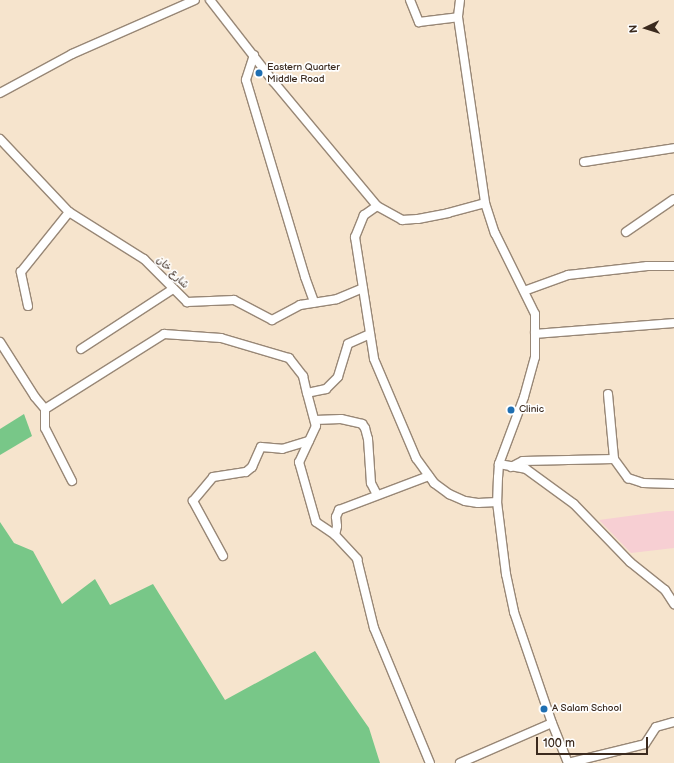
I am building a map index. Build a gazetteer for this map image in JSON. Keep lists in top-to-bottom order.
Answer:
{
  "streets": {
    "street": ["شارع خان"]
  },
  "places": ["Eastern Quarter Middle Road", "Clinic", "A Salam School"],
  "scale_bar": "100 m",
  "north": "left"
}
